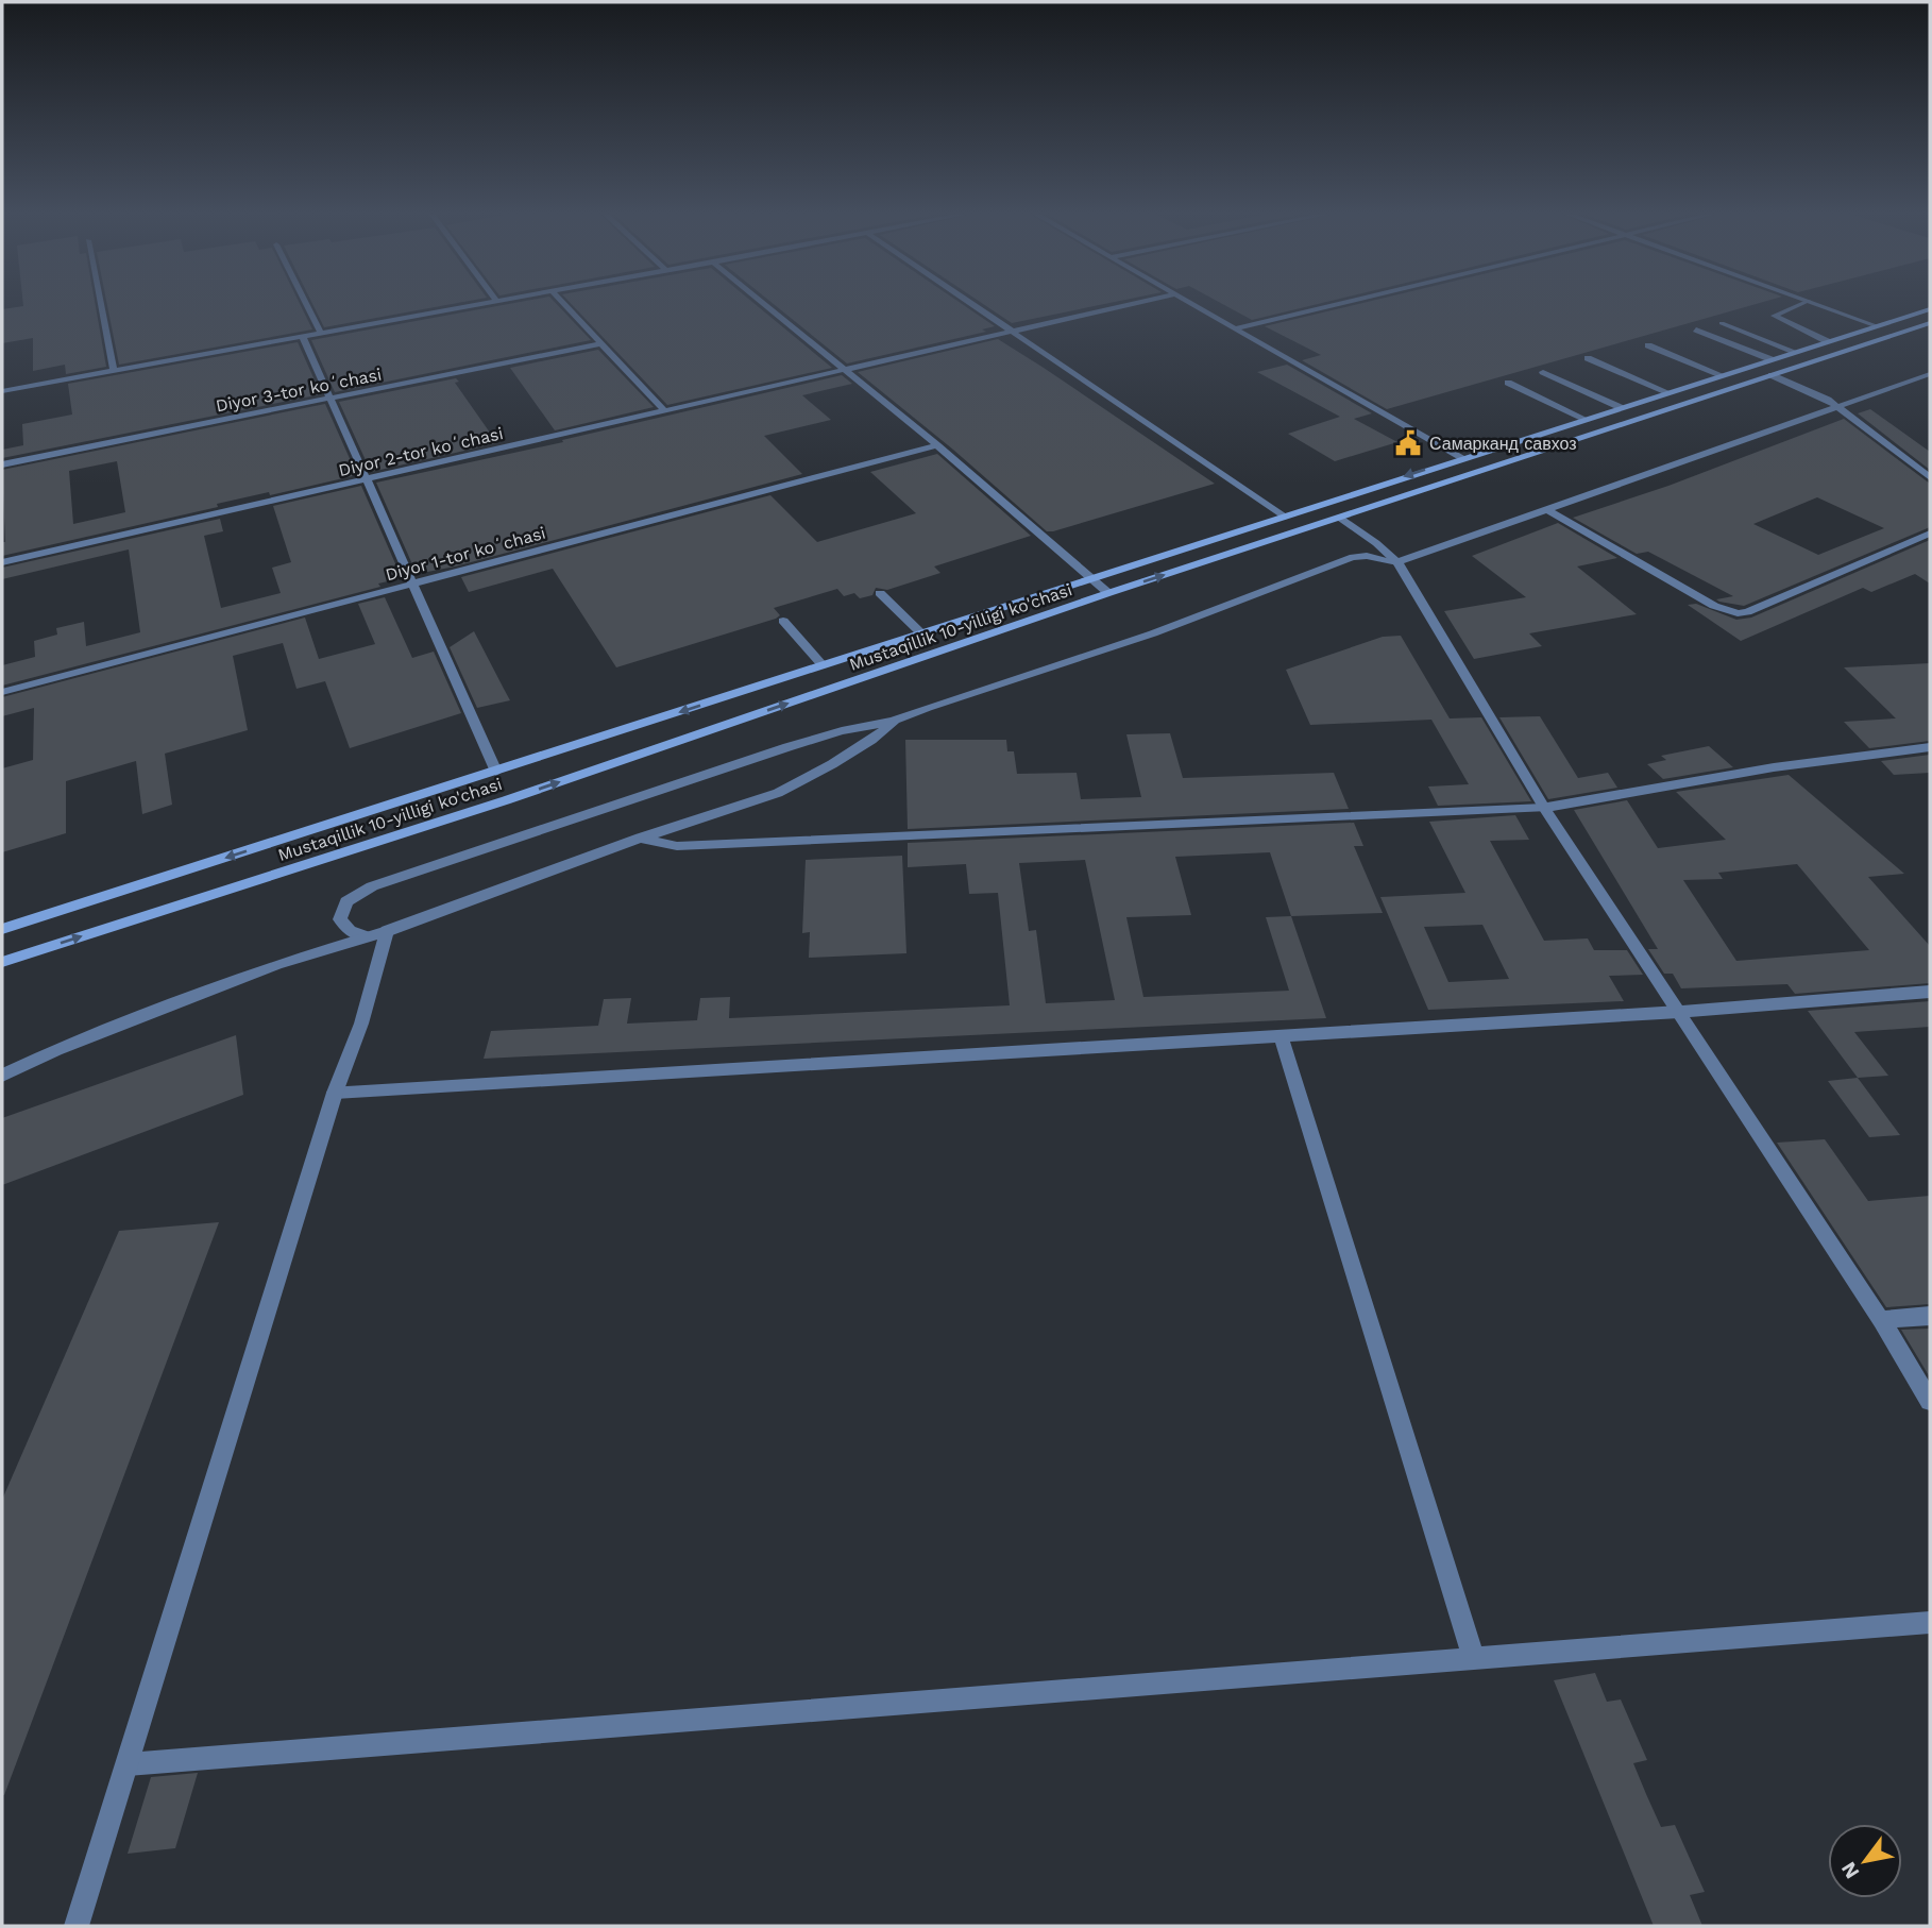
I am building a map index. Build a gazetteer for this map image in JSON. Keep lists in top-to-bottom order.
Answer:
{
  "streets": {
    "main road": ["Mustaqillik 10-yilligi ko'chasi"],
    "street": ["Diyor 3-tor koʻchasi", "Diyor 2-tor koʻchasi", "Diyor 1-tor koʻchasi"]
  },
  "places": {
    "public building": ["Самарканд савхоз"]
  },
  "north": "bottom left"
}
